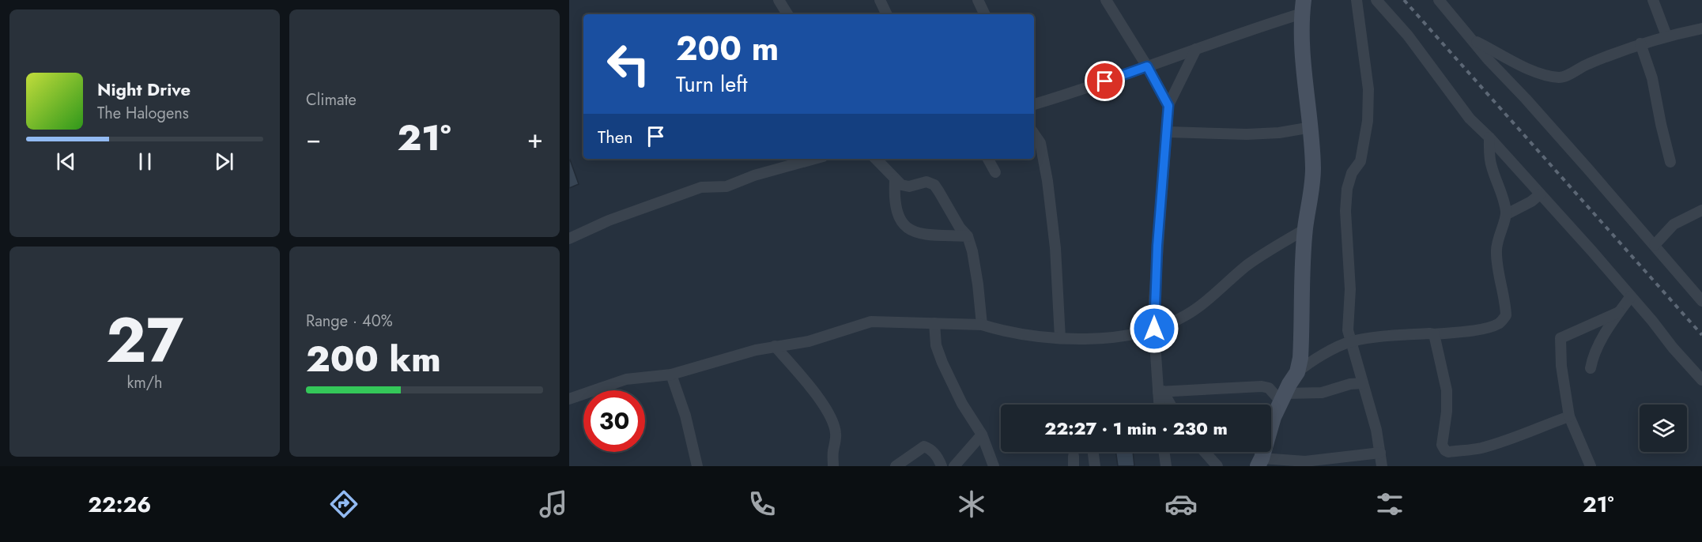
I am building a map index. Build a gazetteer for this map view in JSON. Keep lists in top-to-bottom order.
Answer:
{
  "page": {
    "tile": [
      "Climate",
      ["27", "km/h"],
      ["Range · 40%", "200 km"]
    ],
    "turn": ["200 m", "Turn left"],
    "song": ["Night Drive", "The Halogens"],
    "then": "Then",
    "heat": ["−", "21°", "+"],
    "limit": "30",
    "trip": "22:27 · 1 min · 230 m",
    "tabs": ["22:26", "21°"]
  }
}
